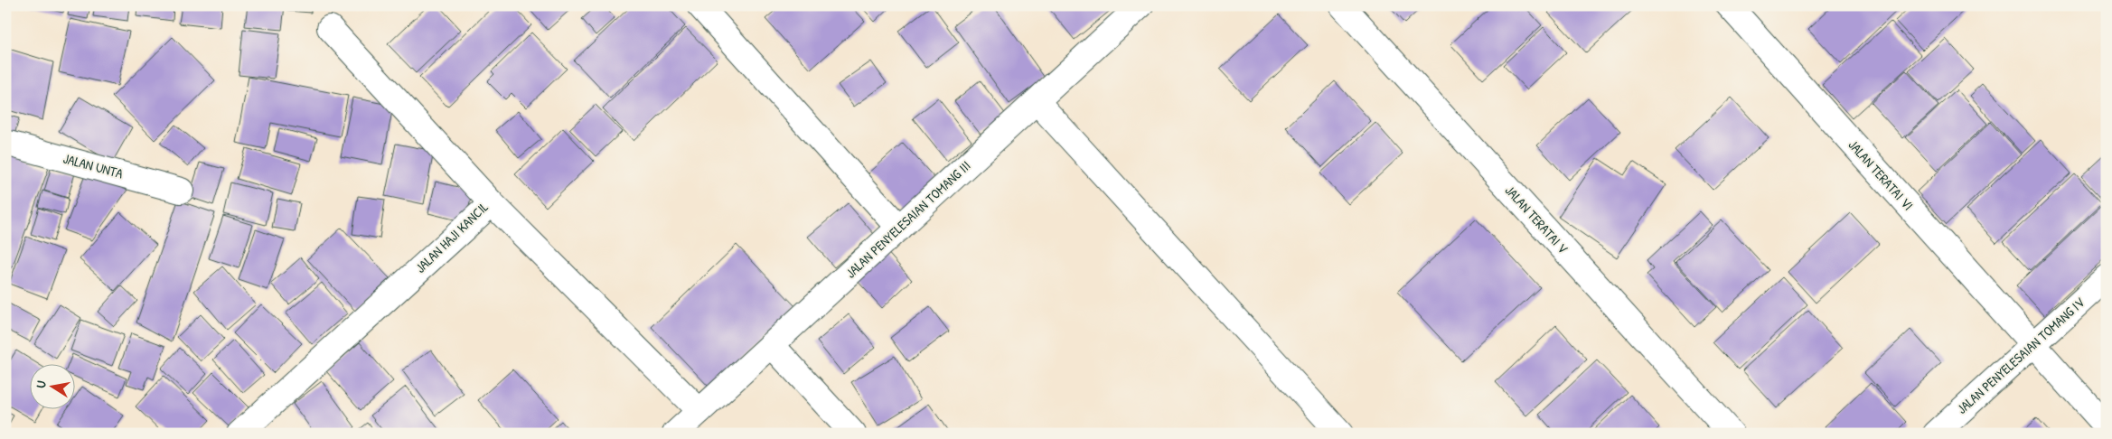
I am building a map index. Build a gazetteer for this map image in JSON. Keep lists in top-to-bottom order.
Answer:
{
  "streets": {
    "street": [
      "JALAN UNTA",
      "JALAN TERATAI VI",
      "JALAN PENYELESAIAN TOMANG III",
      "JALAN TERATAI V",
      "JALAN HAJI KANCIL",
      "JALAN PENYELESAIAN TOMANG IV"
    ]
  },
  "crossings": [
    ["JALAN TERATAI VI", "JALAN PENYELESAIAN TOMANG IV"]
  ],
  "north": "left"
}
